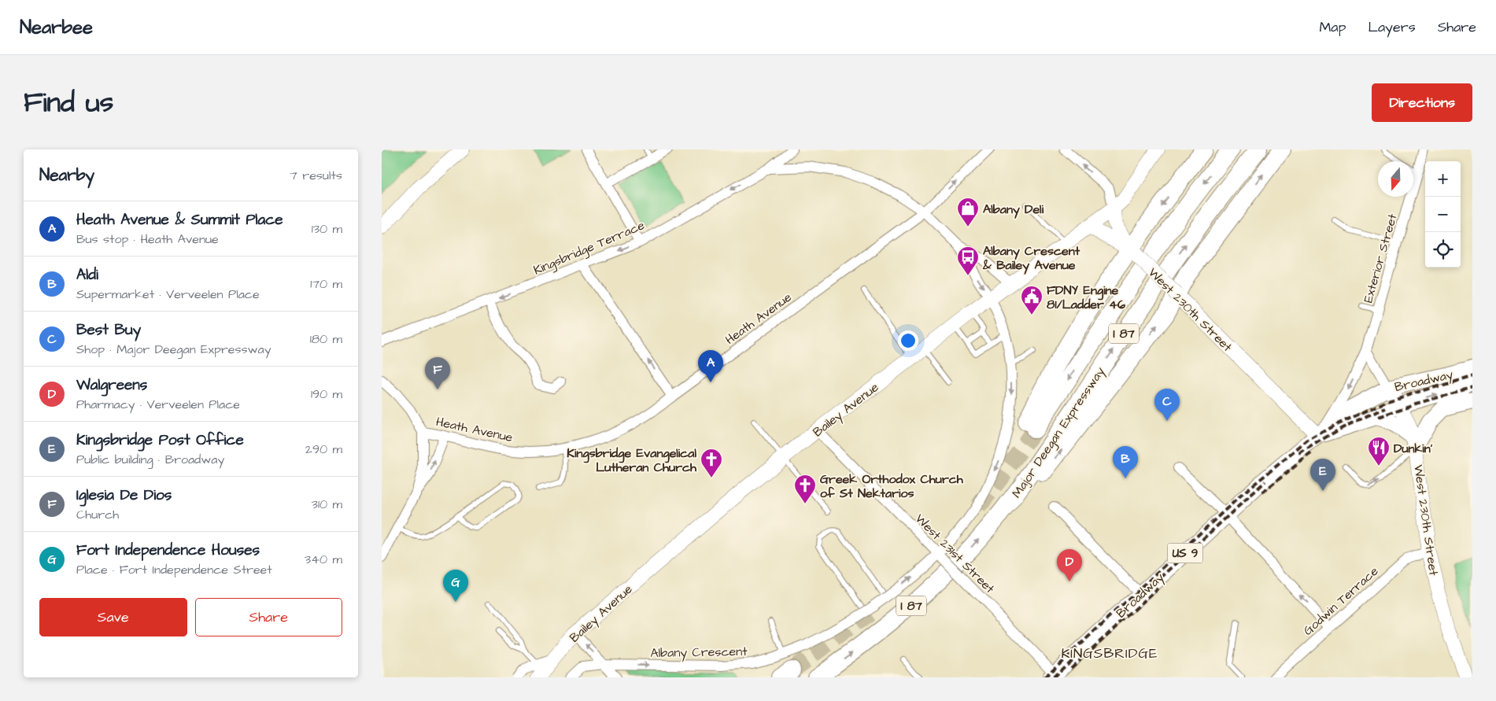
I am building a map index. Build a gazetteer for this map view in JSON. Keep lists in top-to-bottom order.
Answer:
{
  "streets": {
    "highway": ["I 87", "Major Deegan Expressway"],
    "main road": [
      "West 230th Street",
      "Broadway",
      "Bailey Avenue",
      "US 9"
    ],
    "street": [
      "Kingsbridge Terrace",
      "Exterior Street",
      "Heath Avenue",
      "West 231st Street",
      "Godwin Terrace",
      "Albany Crescent"
    ]
  },
  "crossings": [
    ["Kingsbridge Terrace", "Albany Crescent"],
    ["Exterior Street", "West 230th Street"],
    ["Exterior Street", "Broadway"],
    ["West 230th Street", "Broadway"],
    ["West 230th Street", "Bailey Avenue"],
    ["West 230th Street", "Major Deegan Expressway"],
    ["West 230th Street", "Godwin Terrace"],
    ["Heath Avenue", "Albany Crescent"],
    ["Broadway", "West 231st Street"],
    ["Bailey Avenue", "West 231st Street"],
    ["Bailey Avenue", "Albany Crescent"],
    ["West 231st Street", "Albany Crescent"]
  ],
  "one_way": ["Kingsbridge Terrace"],
  "districts": ["KINGSBRIDGE"],
  "places": {
    "shop": ["Albany Deli"],
    "bus stop": ["Albany Crescent & Bailey Avenue"],
    "public building": ["FDNY Engine 81/Ladder 46"],
    "restaurant": ["Dunkin'"],
    "church": ["Kingsbridge Evangelical Lutheran Church", "Greek Orthodox Church of St Nektarios"]
  },
  "north": "bottom",
  "page": {
    "header": "Nearbee",
    "nav": ["Map", "Layers", "Share"],
    "title": "Find us",
    "buttons": [
      "Directions",
      ["Save", "Share"]
    ],
    "heading": ["Nearby", "7 results"],
    "map_buttons": ["+", "−"],
    "list": [
      {
        "mark": "A",
        "name": "Heath Avenue & Summit Place",
        "note": "Bus stop · Heath Avenue",
        "value": "130 m"
      },
      {
        "mark": "B",
        "name": "Aldi",
        "note": "Supermarket · Verveelen Place",
        "value": "170 m"
      },
      {
        "mark": "C",
        "name": "Best Buy",
        "note": "Shop · Major Deegan Expressway",
        "value": "180 m"
      },
      {
        "mark": "D",
        "name": "Walgreens",
        "note": "Pharmacy · Verveelen Place",
        "value": "190 m"
      },
      {
        "mark": "E",
        "name": "Kingsbridge Post Office",
        "note": "Public building · Broadway",
        "value": "290 m"
      },
      {
        "mark": "F",
        "name": "Iglesia De Dios",
        "note": "Church",
        "value": "310 m"
      },
      {
        "mark": "G",
        "name": "Fort Independence Houses",
        "note": "Place · Fort Independence Street",
        "value": "340 m"
      }
    ],
    "pins": [
      "A",
      "F",
      "C",
      "B",
      "E",
      "D",
      "G"
    ]
  }
}
